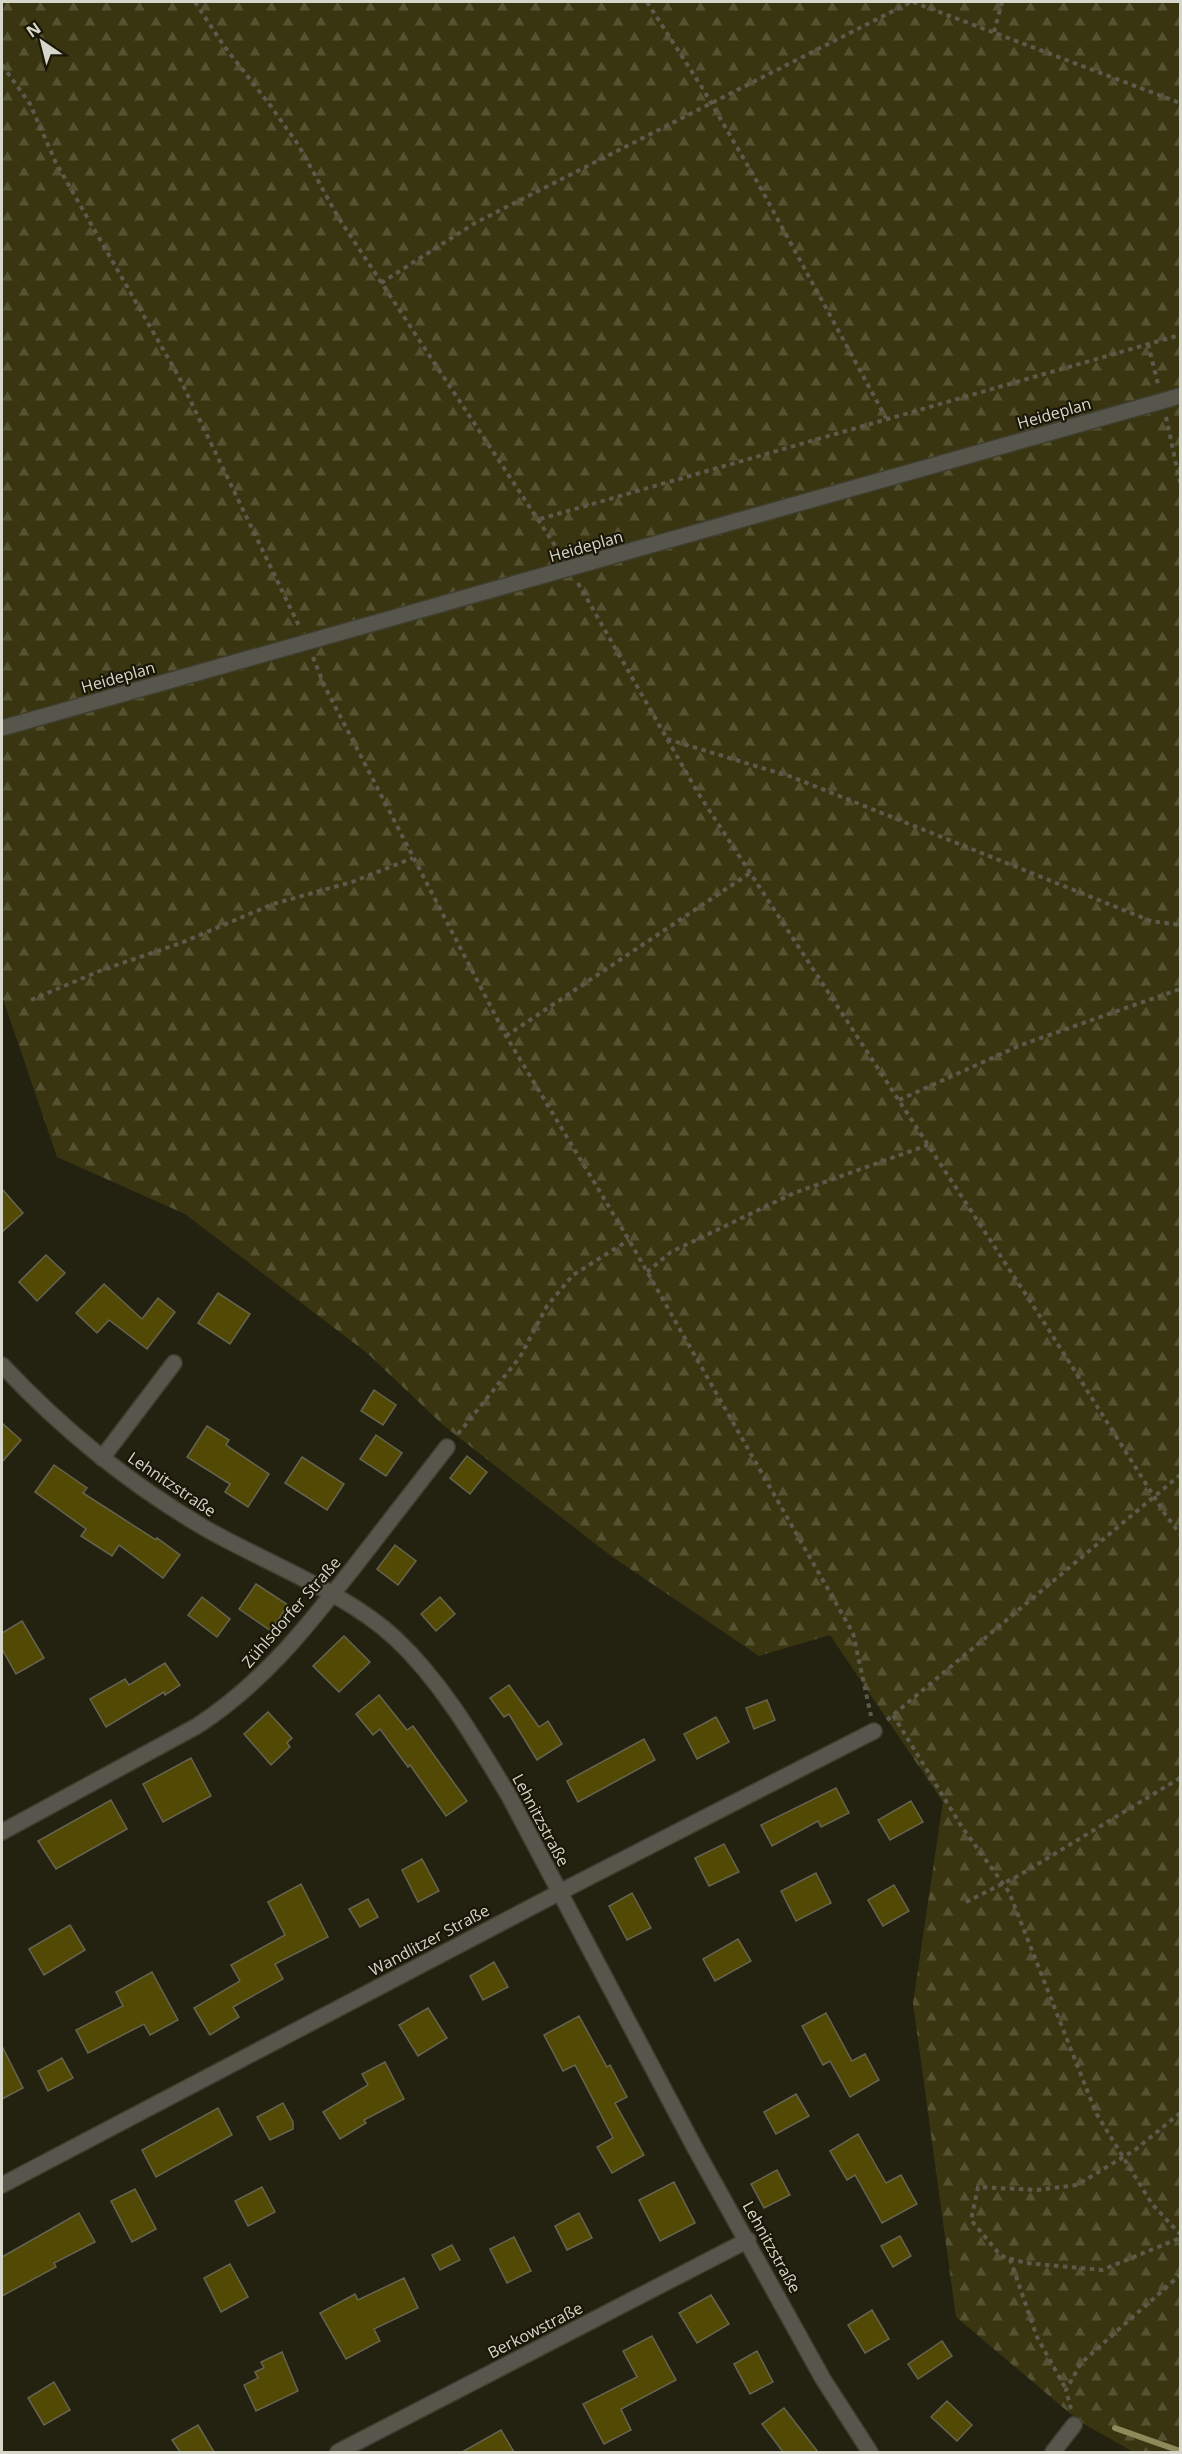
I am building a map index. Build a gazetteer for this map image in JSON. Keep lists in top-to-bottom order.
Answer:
{
  "streets": {
    "street": [
      "Heideplan",
      "Lehnitzstraße",
      "Zühlsdorfer Straße",
      "Wandlitzer Straße",
      "Berkowstraße"
    ]
  },
  "crossings": [
    ["Lehnitzstraße", "Zühlsdorfer Straße"],
    ["Lehnitzstraße", "Wandlitzer Straße"],
    ["Lehnitzstraße", "Berkowstraße"]
  ],
  "north": "top left"
}
